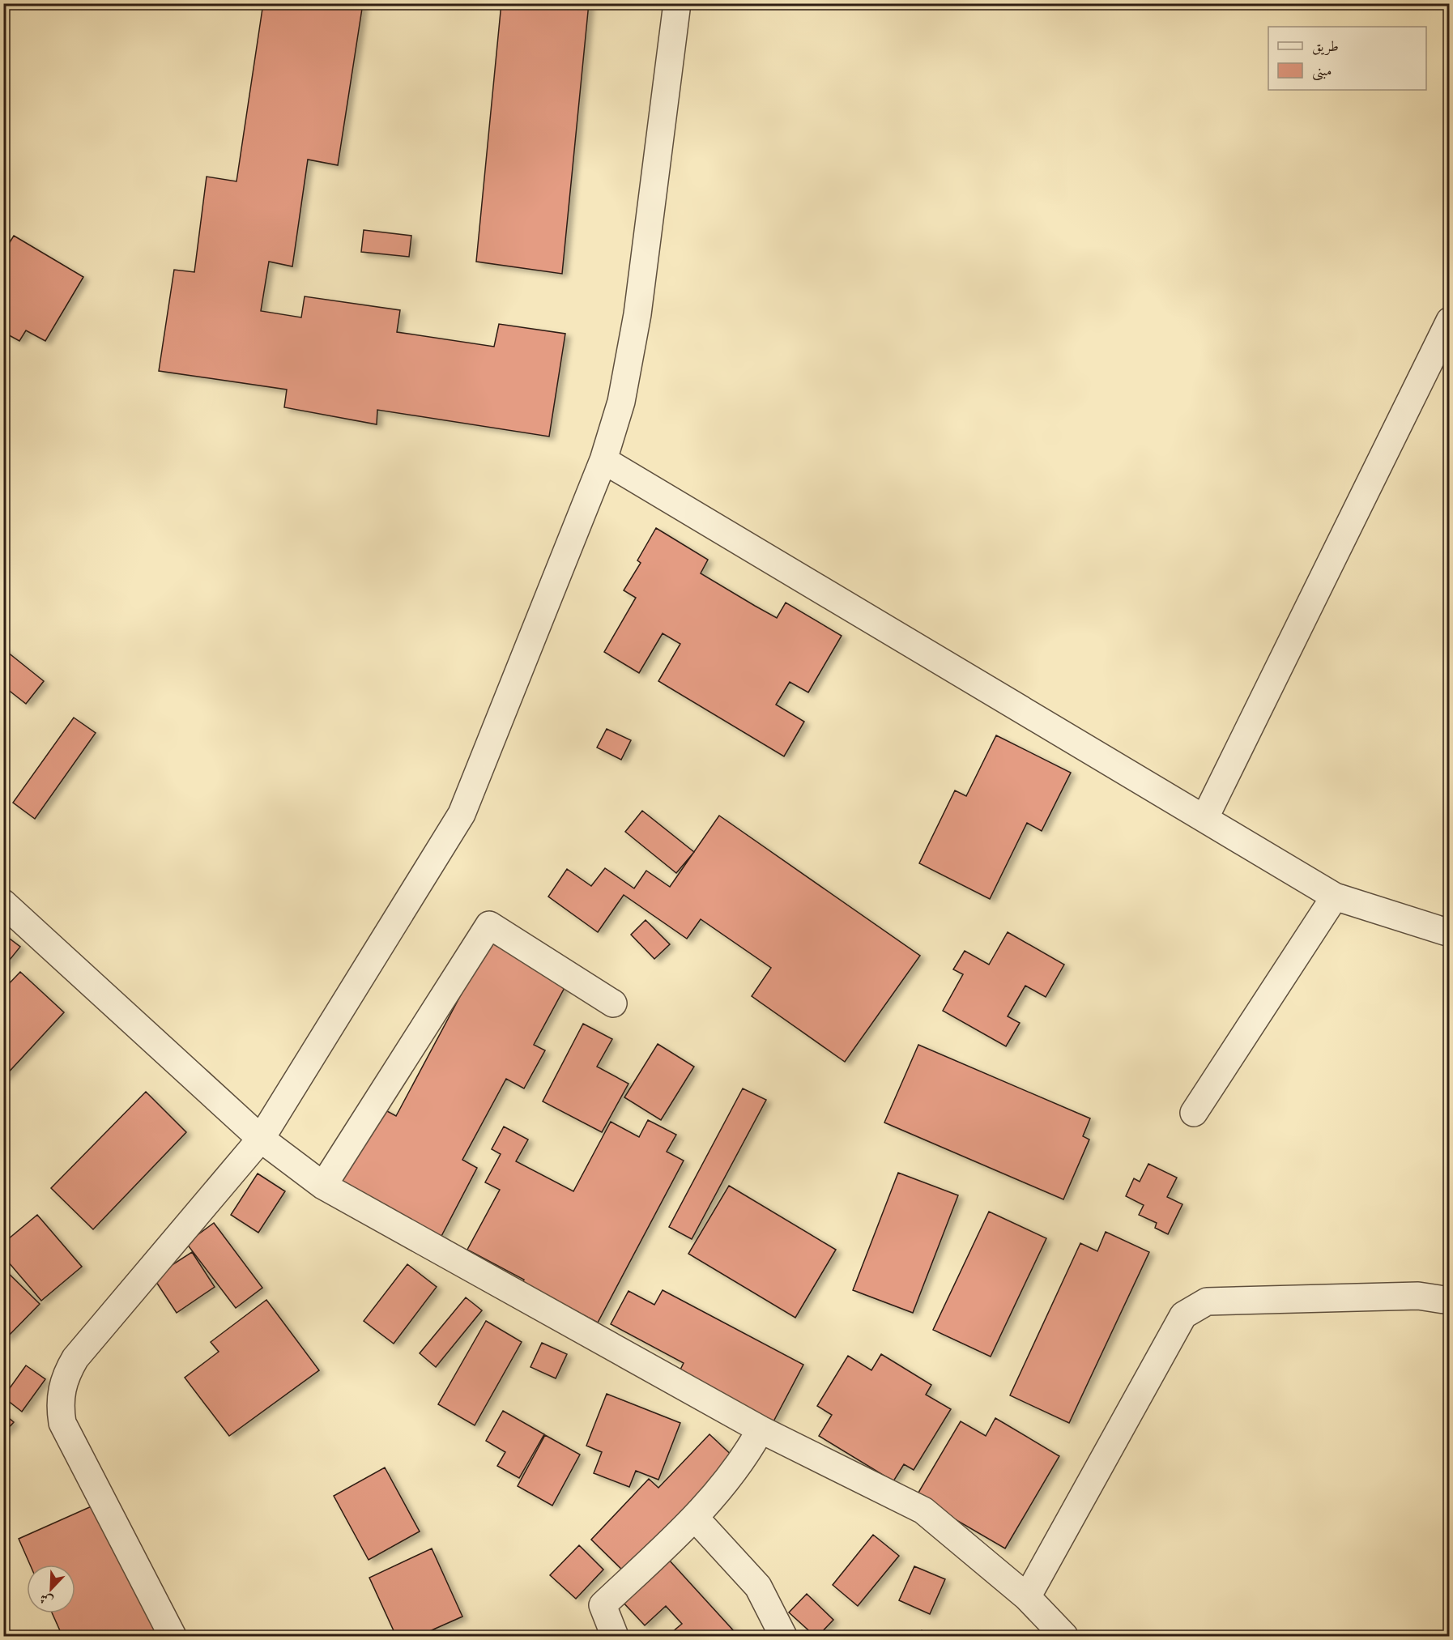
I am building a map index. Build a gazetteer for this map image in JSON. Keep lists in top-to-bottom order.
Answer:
{
  "legend": ["طريق", "مبنى"],
  "north": "bottom left"
}
